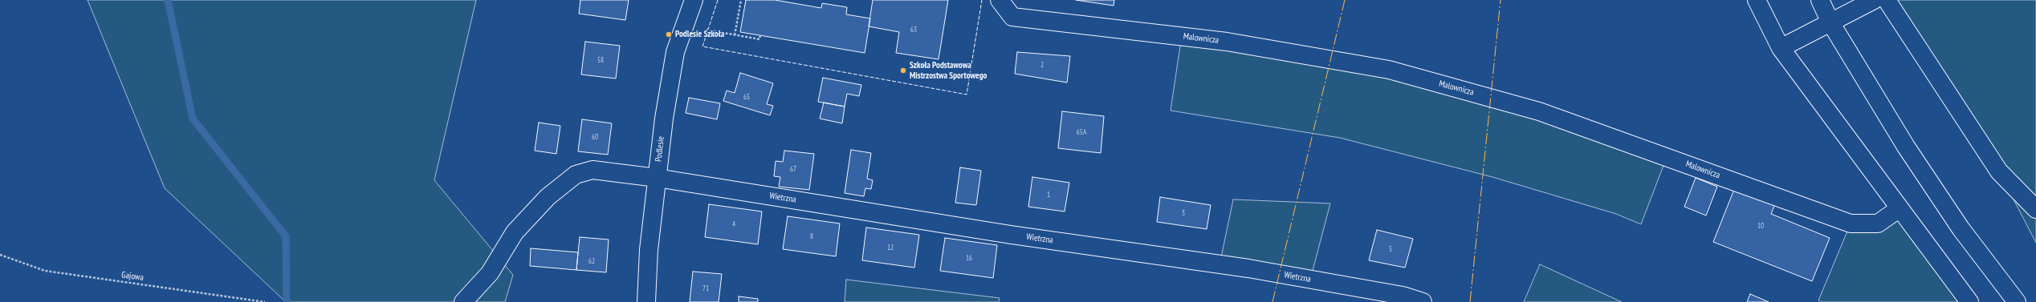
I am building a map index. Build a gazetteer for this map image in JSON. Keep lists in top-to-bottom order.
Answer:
{
  "streets": {
    "main road": ["Malownicza", "Podlesie", "Wietrzna"],
    "path": ["Gajowa"]
  },
  "crossings": [
    ["Podlesie", "Wietrzna"]
  ],
  "places": ["Podlesie Szkoła", "Szkoła Podstawowa Mistrzostwa Sportowego"],
  "house_numbers": [
    "63",
    "58",
    "2",
    "65",
    "65A",
    "60",
    "67",
    "1",
    "3",
    "4",
    "10",
    "8",
    "12",
    "5",
    "16",
    "62",
    "71"
  ]
}
